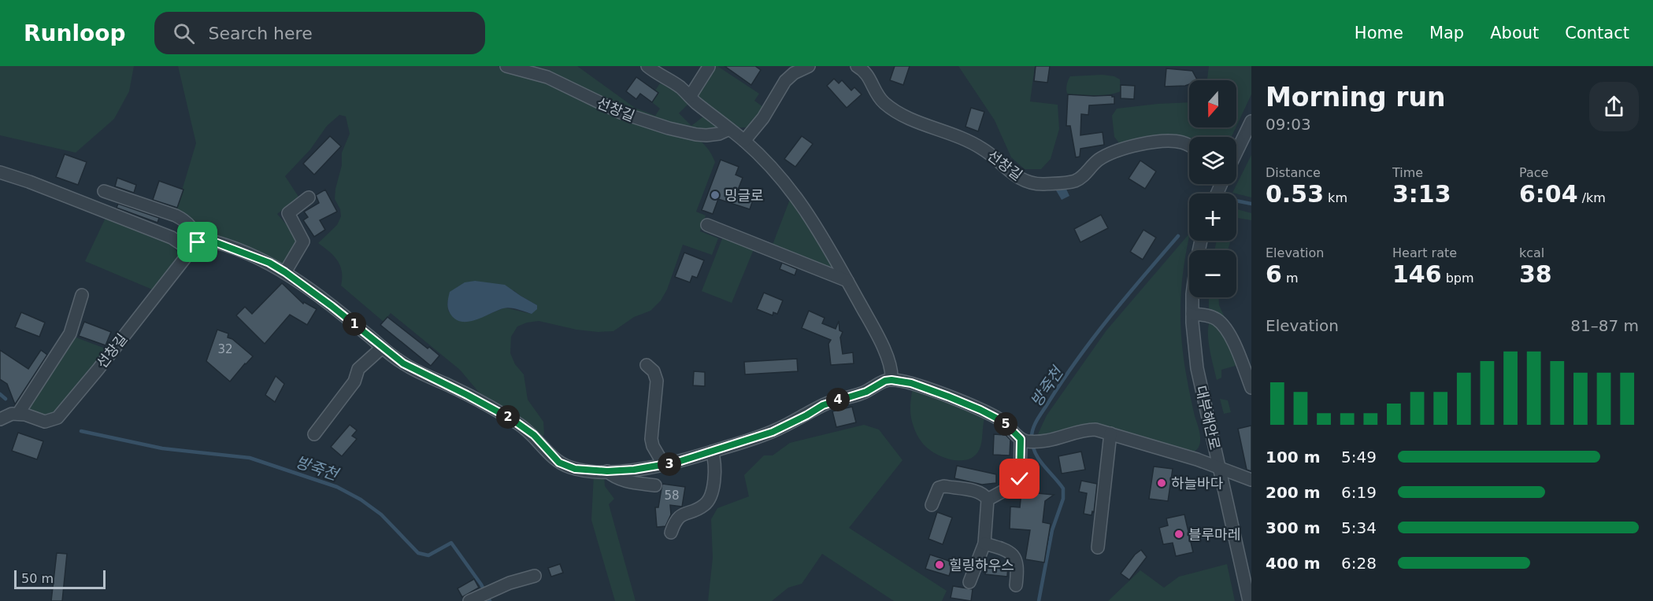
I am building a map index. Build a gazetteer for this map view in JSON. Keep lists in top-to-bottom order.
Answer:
{
  "streets": {
    "street": ["선창길", "대부해안로"]
  },
  "water": ["방죽천"],
  "places": [
    "밍글로",
    "하늘바다",
    "블루마레",
    "힐링하우스"
  ],
  "house_numbers": ["32", "58"],
  "scale_bar": "50 m",
  "north": "bottom",
  "page": {
    "header": "Runloop",
    "search": "Search here",
    "nav": [
      "Home",
      "Map",
      "About",
      "Contact"
    ],
    "heading": ["Morning run", "09:03"],
    "map_buttons": ["+", "−"],
    "stats": [
      ["Distance", "0.53 km"],
      ["Time", "3:13"],
      ["Pace", "6:04 /km"],
      ["Elevation", "6 m"],
      ["Heart rate", "146 bpm"],
      ["kcal", "38"]
    ],
    "chart": ["Elevation", "81–87 m"],
    "pins": [
      "1",
      "4",
      "2",
      "5",
      "3"
    ],
    "list": [
      {
        "name": "100 m",
        "note": "5:49"
      },
      {
        "name": "200 m",
        "note": "6:19"
      },
      {
        "name": "300 m",
        "note": "5:34"
      },
      {
        "name": "400 m",
        "note": "6:28"
      }
    ],
    "scale": "50 m"
  }
}
